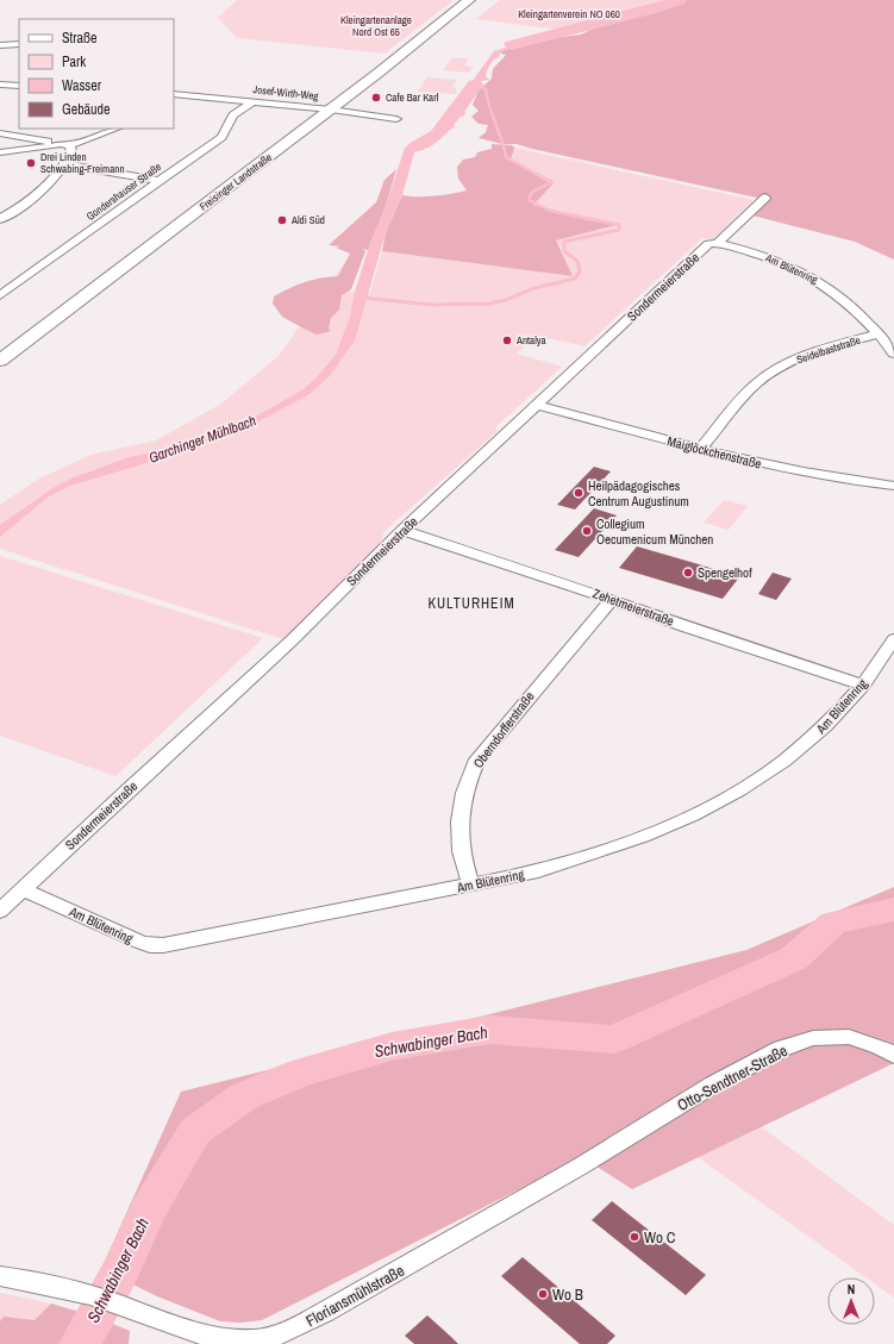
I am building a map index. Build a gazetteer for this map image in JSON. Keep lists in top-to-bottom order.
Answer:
{
  "streets": {
    "main road": ["Freisinger Landstraße"],
    "street": [
      "Josef-Wirth-Weg",
      "Gondershauser Straße",
      "Am Blütenring",
      "Sondermeierstraße",
      "Seidelbaststraße",
      "Maiglöckchenstraße",
      "Zehetmeierstraße",
      "Oberndorfferstraße",
      "Otto-Sendtner-Straße",
      "Floriansmühlstraße"
    ]
  },
  "crossings": [
    ["Josef-Wirth-Weg", "Freisinger Landstraße"],
    ["Josef-Wirth-Weg", "Gondershauser Straße"],
    ["Am Blütenring", "Sondermeierstraße"],
    ["Am Blütenring", "Seidelbaststraße"],
    ["Am Blütenring", "Zehetmeierstraße"],
    ["Am Blütenring", "Oberndorfferstraße"],
    ["Sondermeierstraße", "Maiglöckchenstraße"],
    ["Sondermeierstraße", "Zehetmeierstraße"],
    ["Seidelbaststraße", "Maiglöckchenstraße"],
    ["Zehetmeierstraße", "Oberndorfferstraße"],
    ["Otto-Sendtner-Straße", "Floriansmühlstraße"]
  ],
  "districts": ["KULTURHEIM"],
  "water": ["Garchinger Mühlbach", "Schwabinger Bach"],
  "parks": ["Kleingartenverein NO 060", "Kleingartenanlage Nord Ost 65"],
  "places": [
    "Cafe Bar Karl",
    "Drei Linden Schwabing-Freimann",
    "Aldi Süd",
    "Antalya",
    "Heilpädagogisches Centrum Augustinum",
    "Collegium Oecumenicum München",
    "Spengelhof",
    "Wo C",
    "Wo B"
  ],
  "legend": [
    "Straße",
    "Park",
    "Wasser",
    "Gebäude"
  ],
  "north": "top"
}
